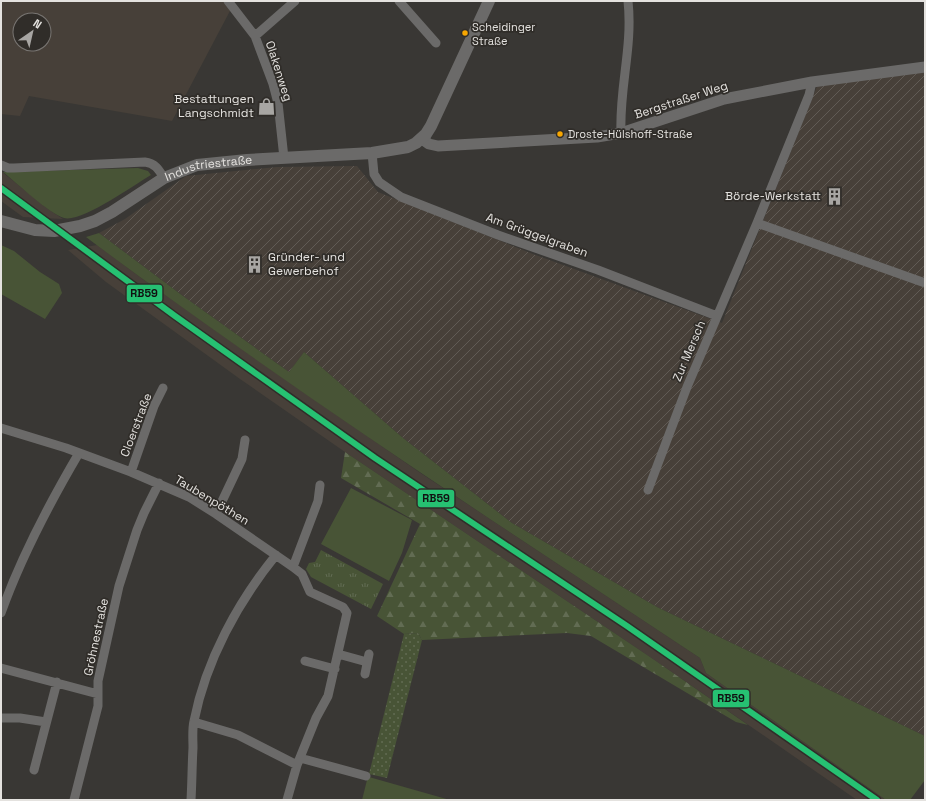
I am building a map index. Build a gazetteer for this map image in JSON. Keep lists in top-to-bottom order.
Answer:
{
  "streets": {
    "main road": ["Industriestraße"],
    "street": [
      "Olakenweg",
      "Bergstraßer Weg",
      "Am Grüggelgraben",
      "Zur Mersch",
      "Cloerstraße",
      "Taubenpöthen",
      "Gröhnestraße"
    ]
  },
  "crossings": [
    ["Olakenweg", "Industriestraße"],
    ["Bergstraßer Weg", "Industriestraße"],
    ["Bergstraßer Weg", "Zur Mersch"],
    ["Industriestraße", "Am Grüggelgraben"],
    ["Am Grüggelgraben", "Zur Mersch"],
    ["Cloerstraße", "Taubenpöthen"],
    ["Taubenpöthen", "Gröhnestraße"]
  ],
  "places": {
    "other": ["Scheidinger Straße", "Droste-Hülshoff-Straße"],
    "shop": ["Bestattungen Langschmidt"],
    "building": ["Börde-Werkstatt", "Gründer- und Gewerbehof"]
  },
  "lines": ["transit line RB59"],
  "north": "top right"
}
